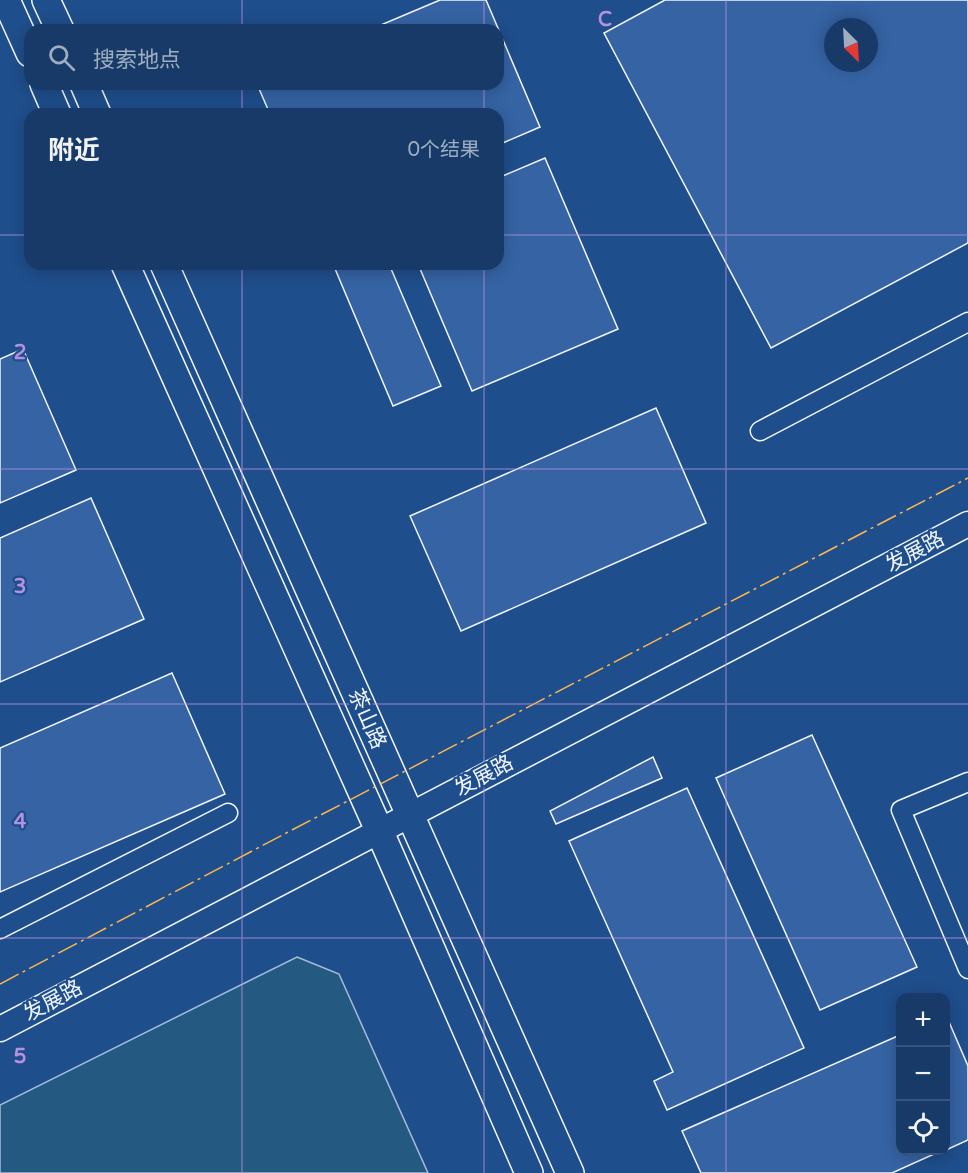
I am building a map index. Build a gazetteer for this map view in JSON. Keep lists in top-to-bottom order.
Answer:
{
  "streets": {
    "main road": ["茶山路"],
    "street": ["发展路"]
  },
  "crossings": [
    ["发展路", "茶山路"]
  ],
  "north": "bottom right",
  "page": {
    "search": "搜索地点",
    "heading": ["附近", "0个结果"],
    "map_buttons": ["+", "−"]
  },
  "grid": {
    "columns": ["C"],
    "rows": [
      "2",
      "3",
      "4",
      "5"
    ]
  }
}
